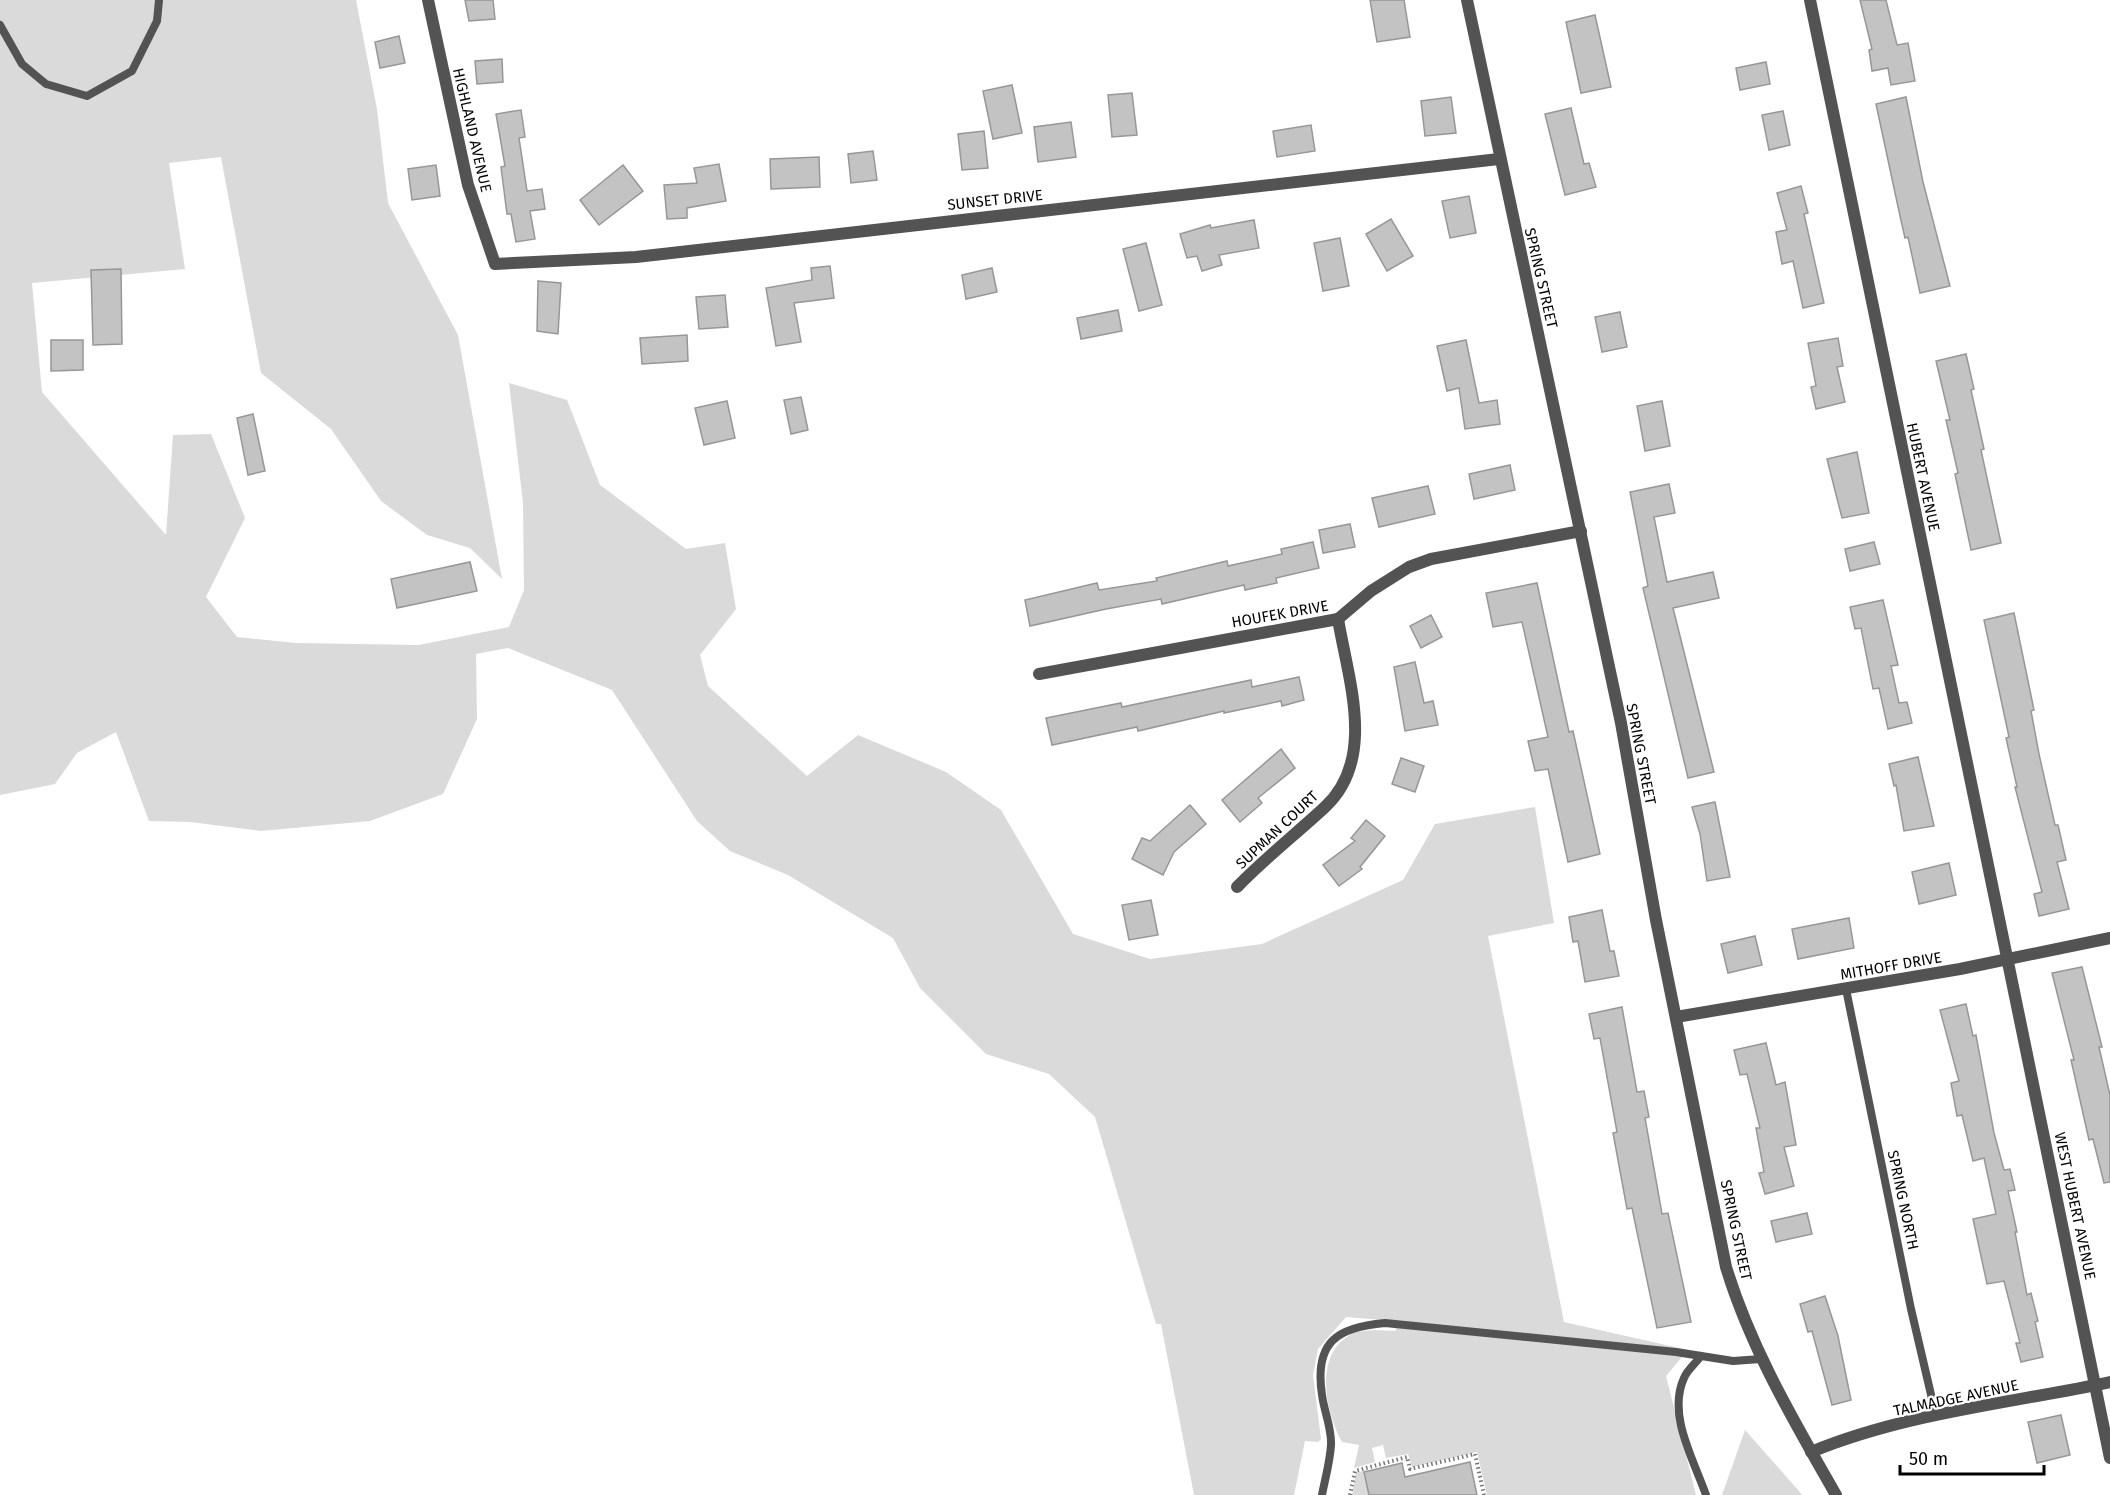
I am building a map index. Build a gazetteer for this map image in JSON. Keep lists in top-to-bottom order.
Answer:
{
  "streets": {
    "street": [
      "HIGHLAND AVENUE",
      "SUNSET DRIVE",
      "SPRING STREET",
      "HUBERT AVENUE",
      "HOUFEK DRIVE",
      "SUPMAN COURT",
      "MITHOFF DRIVE",
      "WEST HUBERT AVENUE",
      "TALMADGE AVENUE"
    ],
    "lane": ["SPRING NORTH"]
  },
  "crossings": [
    ["HIGHLAND AVENUE", "SUNSET DRIVE"],
    ["SUNSET DRIVE", "SPRING STREET"],
    ["SPRING STREET", "HOUFEK DRIVE"],
    ["SPRING STREET", "MITHOFF DRIVE"],
    ["SPRING STREET", "TALMADGE AVENUE"],
    ["HUBERT AVENUE", "MITHOFF DRIVE"],
    ["HUBERT AVENUE", "WEST HUBERT AVENUE"],
    ["HOUFEK DRIVE", "SUPMAN COURT"],
    ["MITHOFF DRIVE", "SPRING NORTH"],
    ["MITHOFF DRIVE", "WEST HUBERT AVENUE"],
    ["SPRING NORTH", "TALMADGE AVENUE"],
    ["WEST HUBERT AVENUE", "TALMADGE AVENUE"]
  ],
  "scale_bar": "50 m"
}
